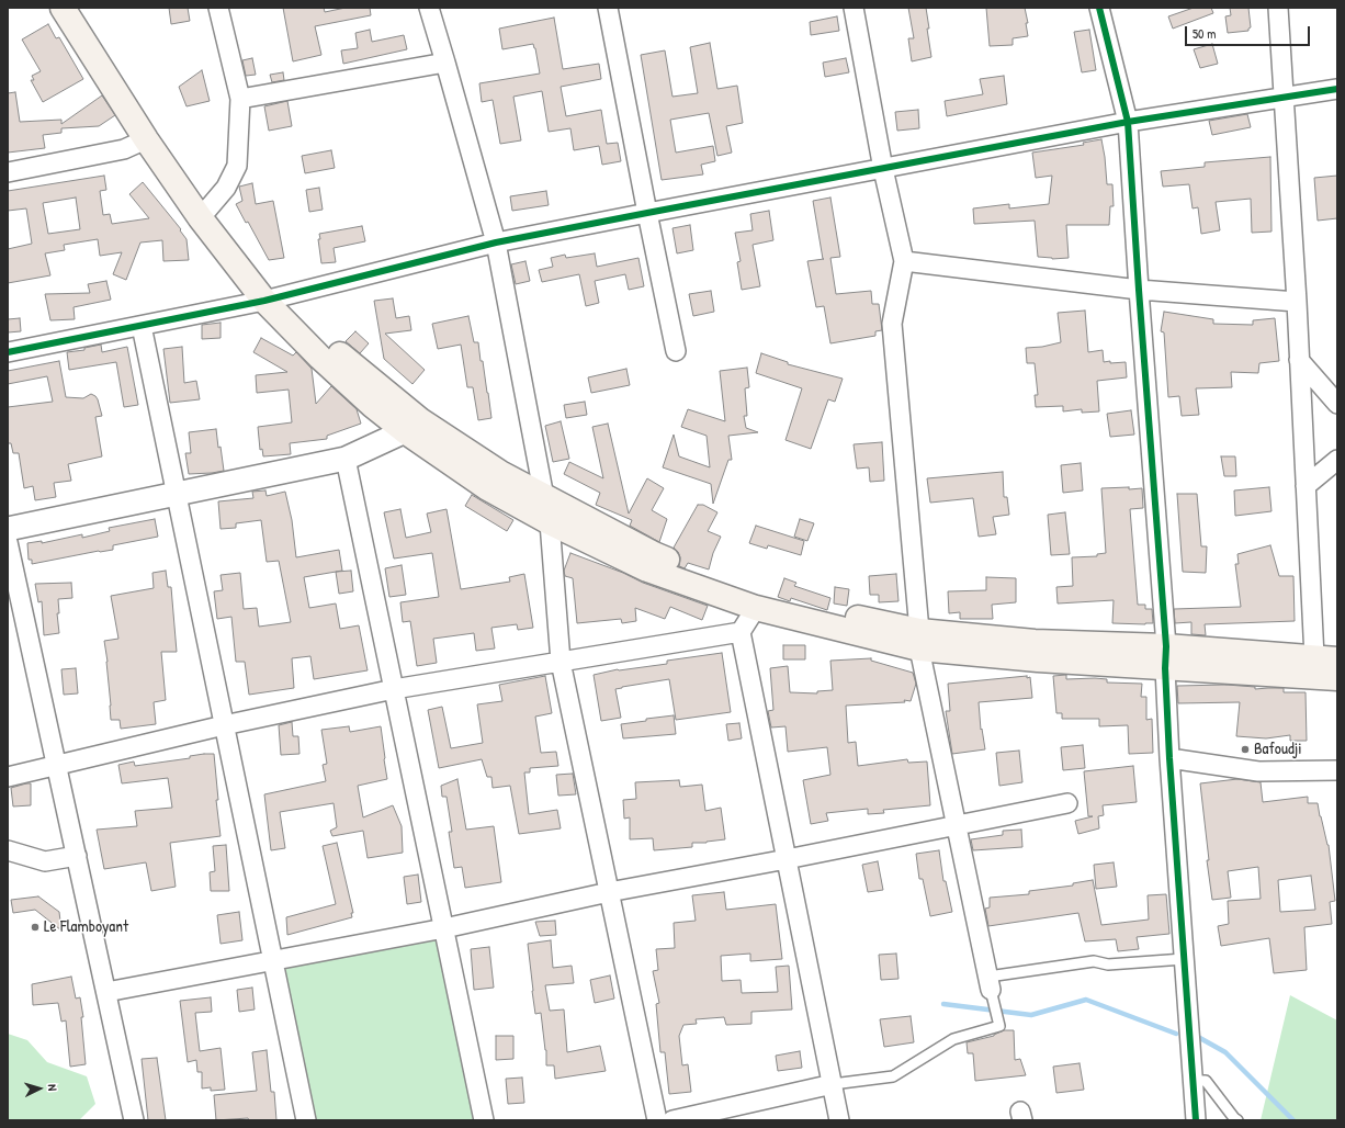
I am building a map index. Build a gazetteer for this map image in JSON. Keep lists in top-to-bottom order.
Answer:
{
  "places": ["Bafoudji", "Le Flamboyant"],
  "scale_bar": "50 m",
  "north": "right"
}
